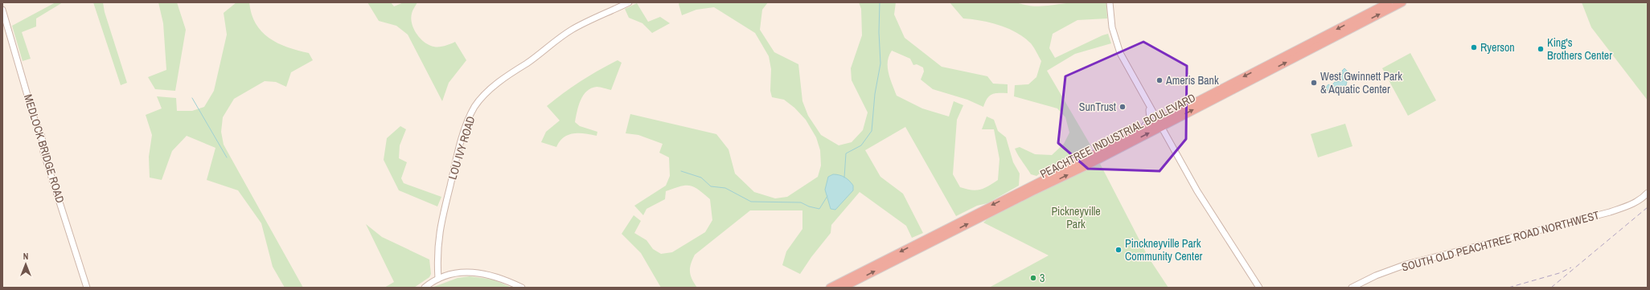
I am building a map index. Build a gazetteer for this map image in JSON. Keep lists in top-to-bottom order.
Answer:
{
  "streets": {
    "highway": ["PEACHTREE INDUSTRIAL BOULEVARD"],
    "street": ["LOU IVY ROAD", "MEDLOCK BRIDGE ROAD", "SOUTH OLD PEACHTREE ROAD NORTHWEST"]
  },
  "parks": ["Pickneyville Park"],
  "places": [
    "Ryerson",
    "King's Brothers Center",
    "Ameris Bank",
    "West Gwinnett Park & Aquatic Center",
    "SunTrust",
    "Pinckneyville Park Community Center",
    "3"
  ],
  "north": "top"
}
